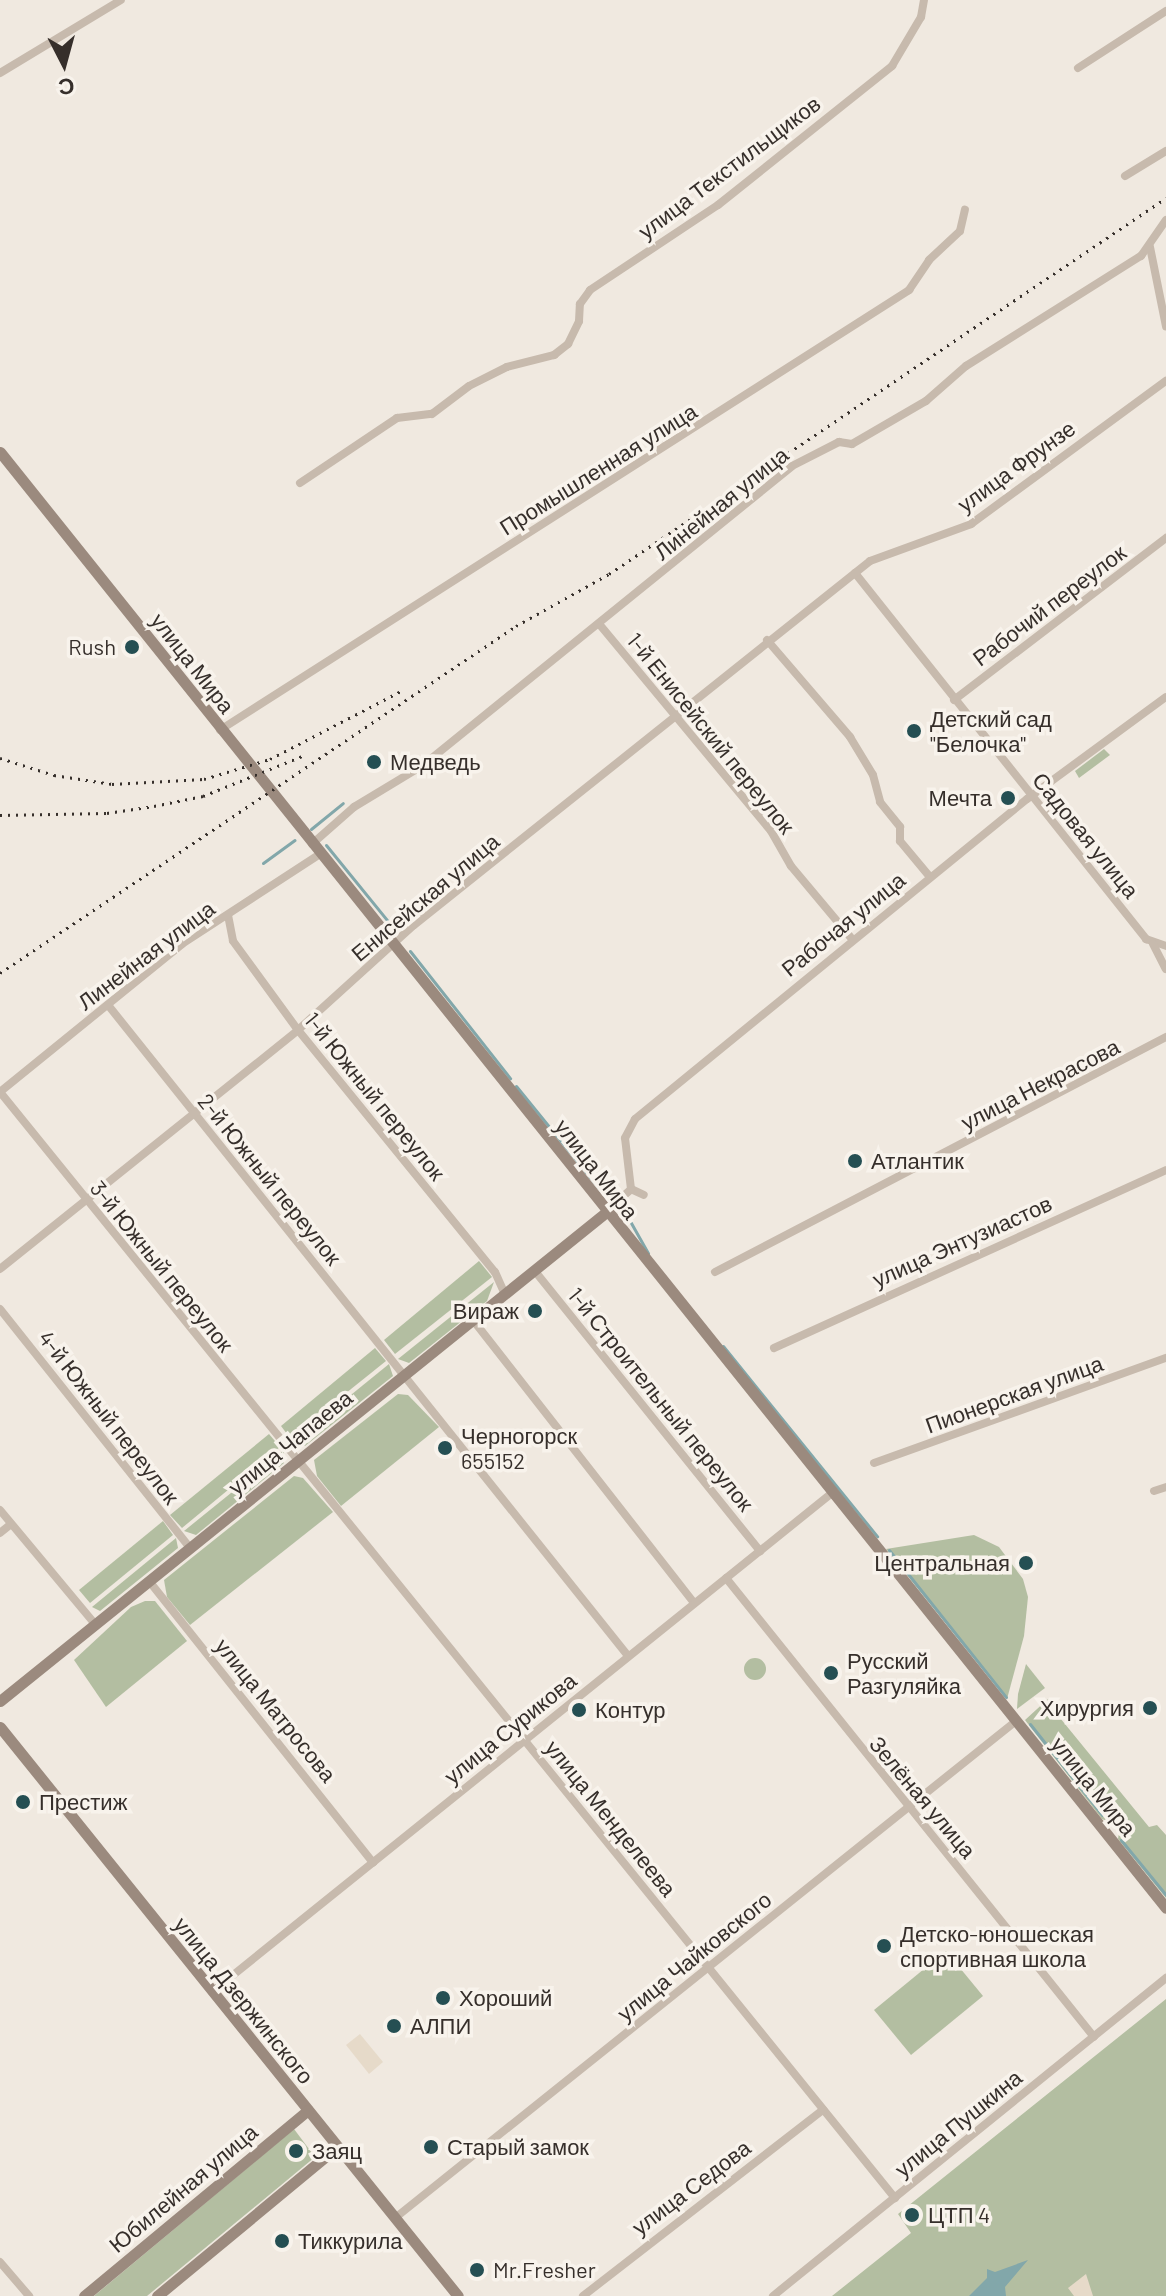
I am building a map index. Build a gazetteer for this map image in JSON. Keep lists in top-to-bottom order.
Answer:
{
  "streets": {
    "main road": [
      "улица Мира",
      "улица Чапаева",
      "улица Дзержинского",
      "Юбилейная улица"
    ],
    "street": [
      "улица Текстильщиков",
      "улица Фрунзе",
      "Промышленная улица",
      "Линейная улица",
      "Рабочий переулок",
      "1-й Енисейский переулок",
      "Садовая улица",
      "Енисейская улица",
      "Рабочая улица",
      "улица Некрасова",
      "1-й Южный переулок",
      "2-й Южный переулок",
      "улица Энтузиастов",
      "3-й Южный переулок",
      "Пионерская улица",
      "1-й Строительный переулок",
      "4-й Южный переулок",
      "улица Матросова",
      "улица Сурикова",
      "Зелёная улица",
      "улица Менделеева",
      "улица Чайковского",
      "улица Пушкина",
      "улица Седова"
    ]
  },
  "crossings": [
    ["улица Фрунзе", "Енисейская улица"],
    ["Промышленная улица", "улица Мира"],
    ["Линейная улица", "улица Мира"],
    ["Линейная улица", "1-й Енисейский переулок"],
    ["Линейная улица", "1-й Южный переулок"],
    ["Линейная улица", "2-й Южный переулок"],
    ["Линейная улица", "3-й Южный переулок"],
    ["Рабочий переулок", "Садовая улица"],
    ["улица Мира", "Енисейская улица"],
    ["улица Мира", "улица Чапаева"],
    ["улица Мира", "улица Сурикова"],
    ["улица Мира", "улица Чайковского"],
    ["1-й Енисейский переулок", "Енисейская улица"],
    ["1-й Енисейский переулок", "Рабочая улица"],
    ["Садовая улица", "Енисейская улица"],
    ["Садовая улица", "Рабочая улица"],
    ["Енисейская улица", "1-й Южный переулок"],
    ["Енисейская улица", "2-й Южный переулок"],
    ["Енисейская улица", "3-й Южный переулок"],
    ["1-й Южный переулок", "улица Чапаева"],
    ["2-й Южный переулок", "улица Чапаева"],
    ["2-й Южный переулок", "улица Сурикова"],
    ["3-й Южный переулок", "улица Чапаева"],
    ["3-й Южный переулок", "улица Менделеева"],
    ["1-й Строительный переулок", "улица Чапаева"],
    ["1-й Строительный переулок", "улица Сурикова"],
    ["4-й Южный переулок", "улица Чапаева"],
    ["улица Чапаева", "улица Матросова"],
    ["улица Чапаева", "улица Менделеева"],
    ["улица Матросова", "улица Сурикова"],
    ["улица Сурикова", "Зелёная улица"],
    ["улица Сурикова", "улица Менделеева"],
    ["улица Сурикова", "улица Дзержинского"],
    ["Зелёная улица", "улица Чайковского"],
    ["Зелёная улица", "улица Пушкина"],
    ["улица Менделеева", "улица Чайковского"],
    ["улица Менделеева", "улица Пушкина"],
    ["улица Менделеева", "улица Седова"],
    ["улица Чайковского", "улица Дзержинского"],
    ["улица Дзержинского", "Юбилейная улица"]
  ],
  "places": [
    "Rush",
    "Детский сад \"Белочка\"",
    "Медведь",
    "Мечта",
    "Атлантик",
    "Вираж",
    "Черногорск 655152",
    "Центральная",
    "Русский Разгуляйка",
    "Хирургия",
    "Контур",
    "Престиж",
    "Детско-юношеская спортивная школа",
    "Хороший",
    "АЛПИ",
    "Старый замок",
    "Заяц",
    "ЦТП 4",
    "Тиккурила",
    "Mr.Fresher"
  ],
  "north": "bottom"
}
